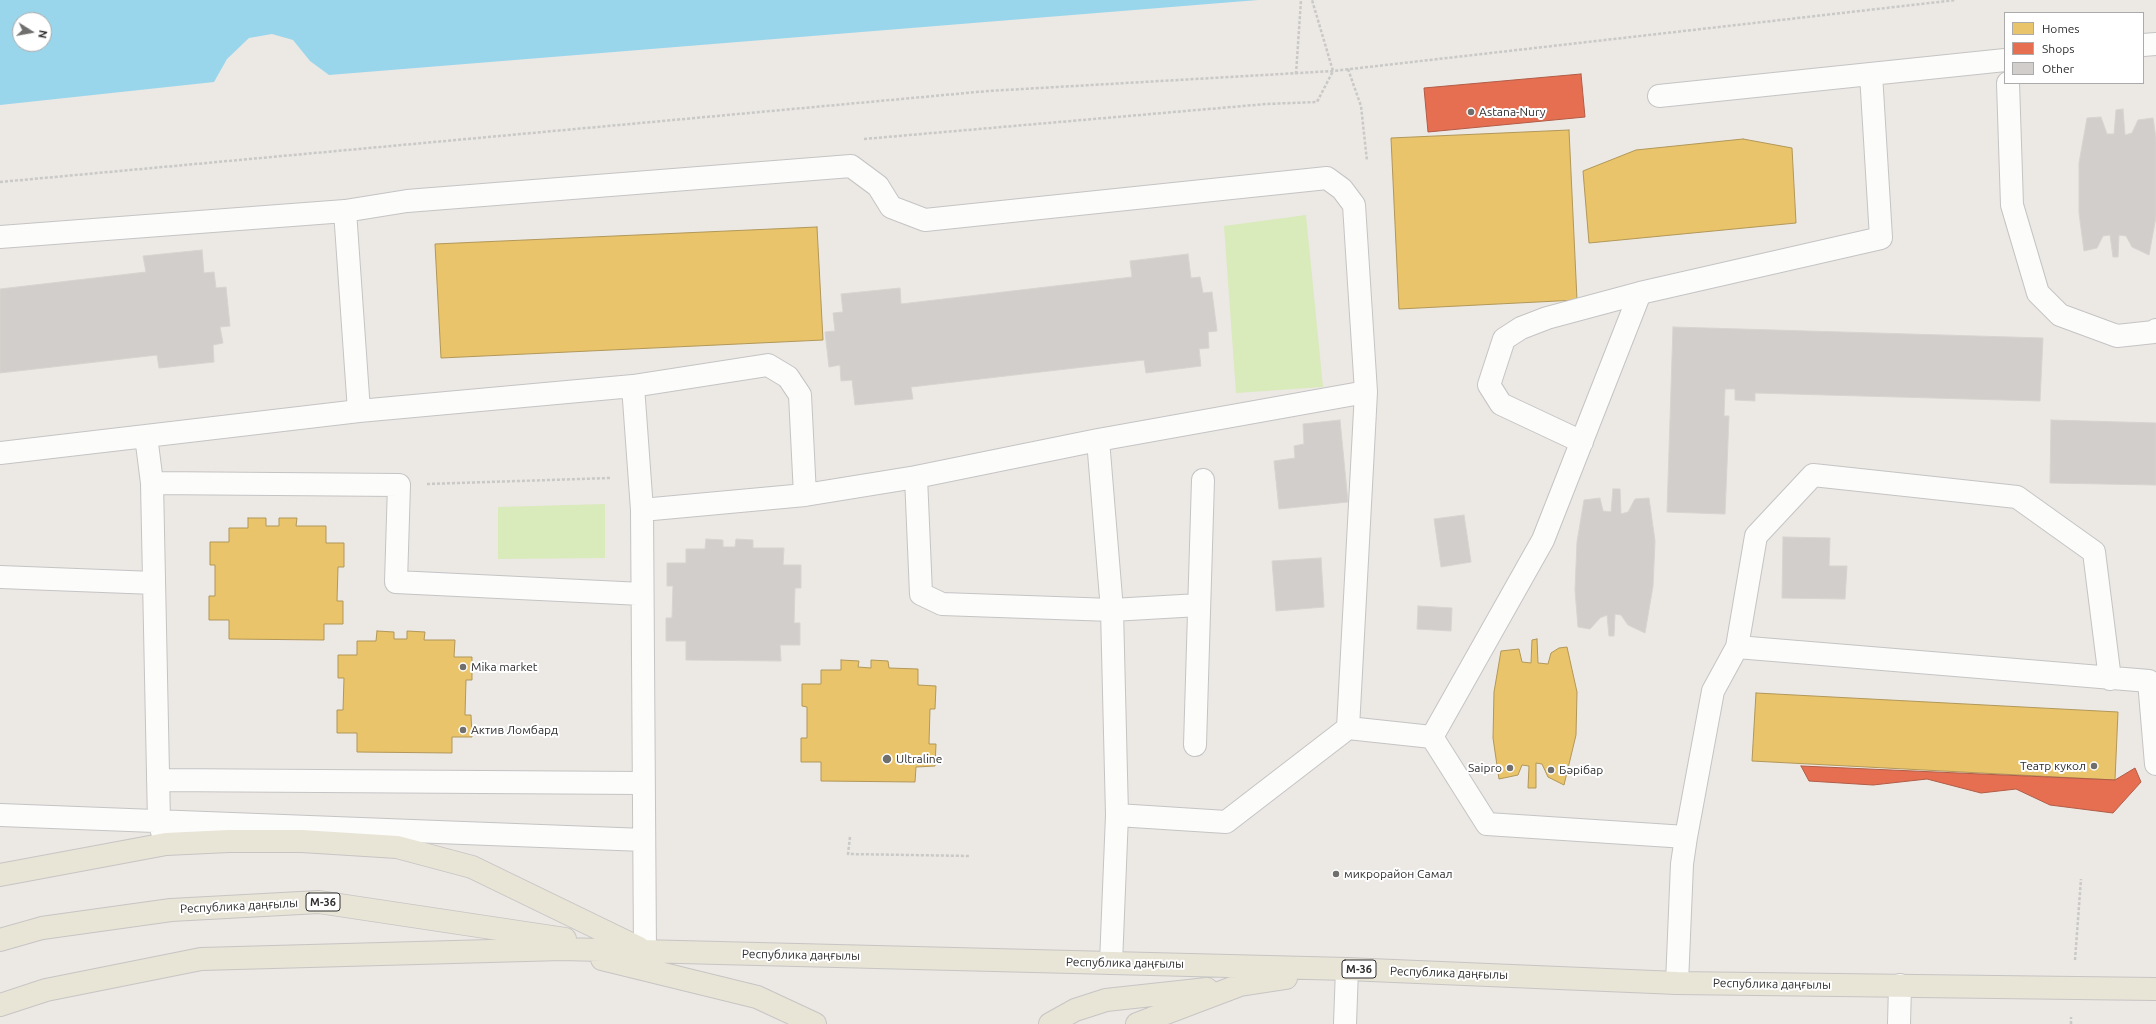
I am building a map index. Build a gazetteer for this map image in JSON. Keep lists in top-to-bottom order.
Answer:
{
  "streets": {
    "main road": ["M-36", "Республика даңғылы"]
  },
  "places": [
    "Astana-Nury",
    "Mika market",
    "Актив Ломбард",
    "Ultraline",
    "Театр кукол",
    "Saipro",
    "Бәрібар",
    "микрорайон Самал"
  ],
  "legend": ["Homes", "Shops", "Other"],
  "north": "right"
}
